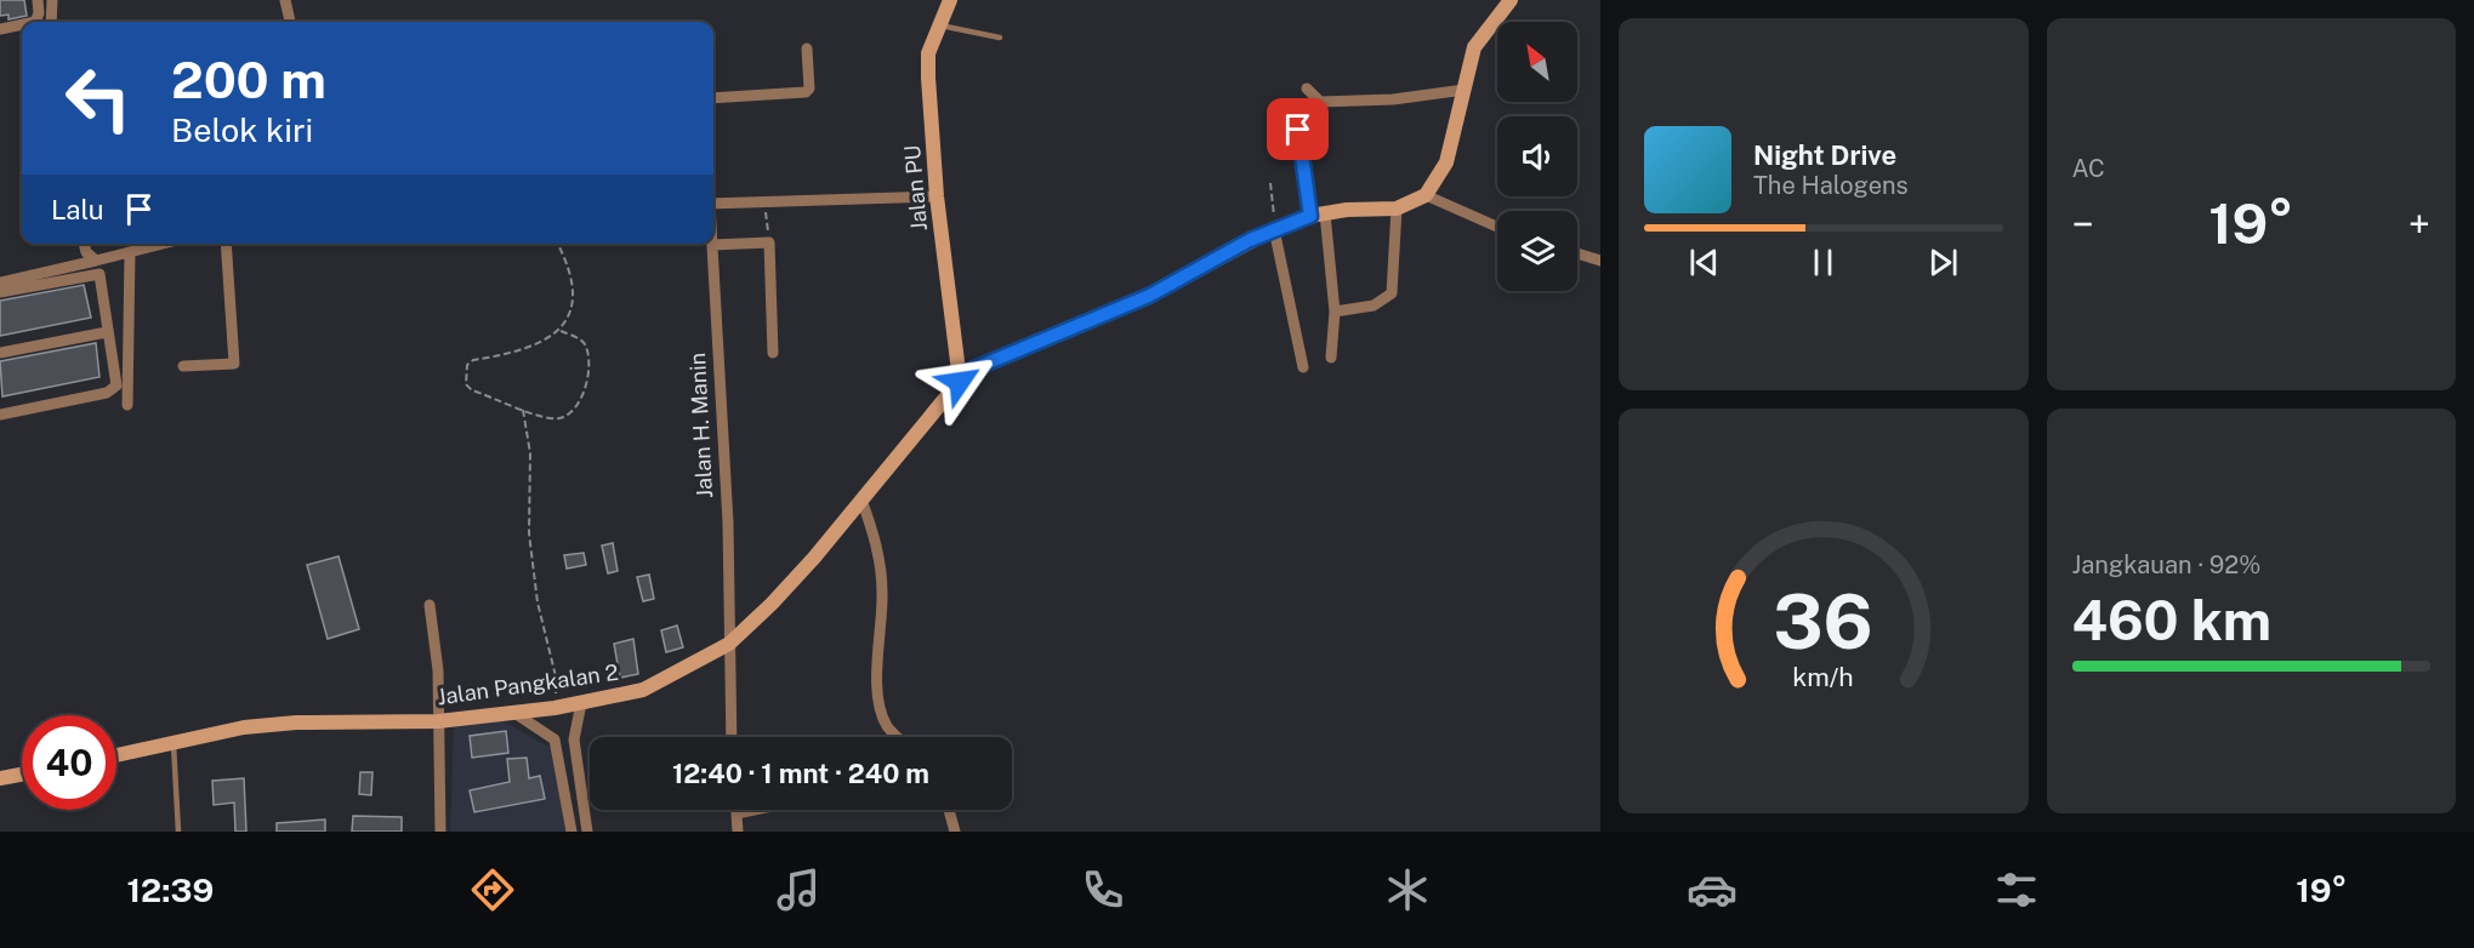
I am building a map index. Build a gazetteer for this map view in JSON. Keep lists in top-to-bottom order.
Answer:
{
  "streets": {
    "street": ["Jalan PU", "Jalan H. Manin", "Jalan Pangkalan 2"]
  },
  "crossings": [
    ["Jalan PU", "Jalan Pangkalan 2"],
    ["Jalan H. Manin", "Jalan Pangkalan 2"]
  ],
  "north": "top left",
  "page": {
    "tile": [
      "AC",
      ["Jangkauan · 92%", "460 km"]
    ],
    "turn": ["200 m", "Belok kiri"],
    "song": ["Night Drive", "The Halogens"],
    "then": "Lalu",
    "heat": ["−", "19°", "+"],
    "limit": "40",
    "trip": "12:40 · 1 mnt · 240 m",
    "tabs": ["12:39", "19°"],
    "gauge": ["36", "km/h"]
  }
}
